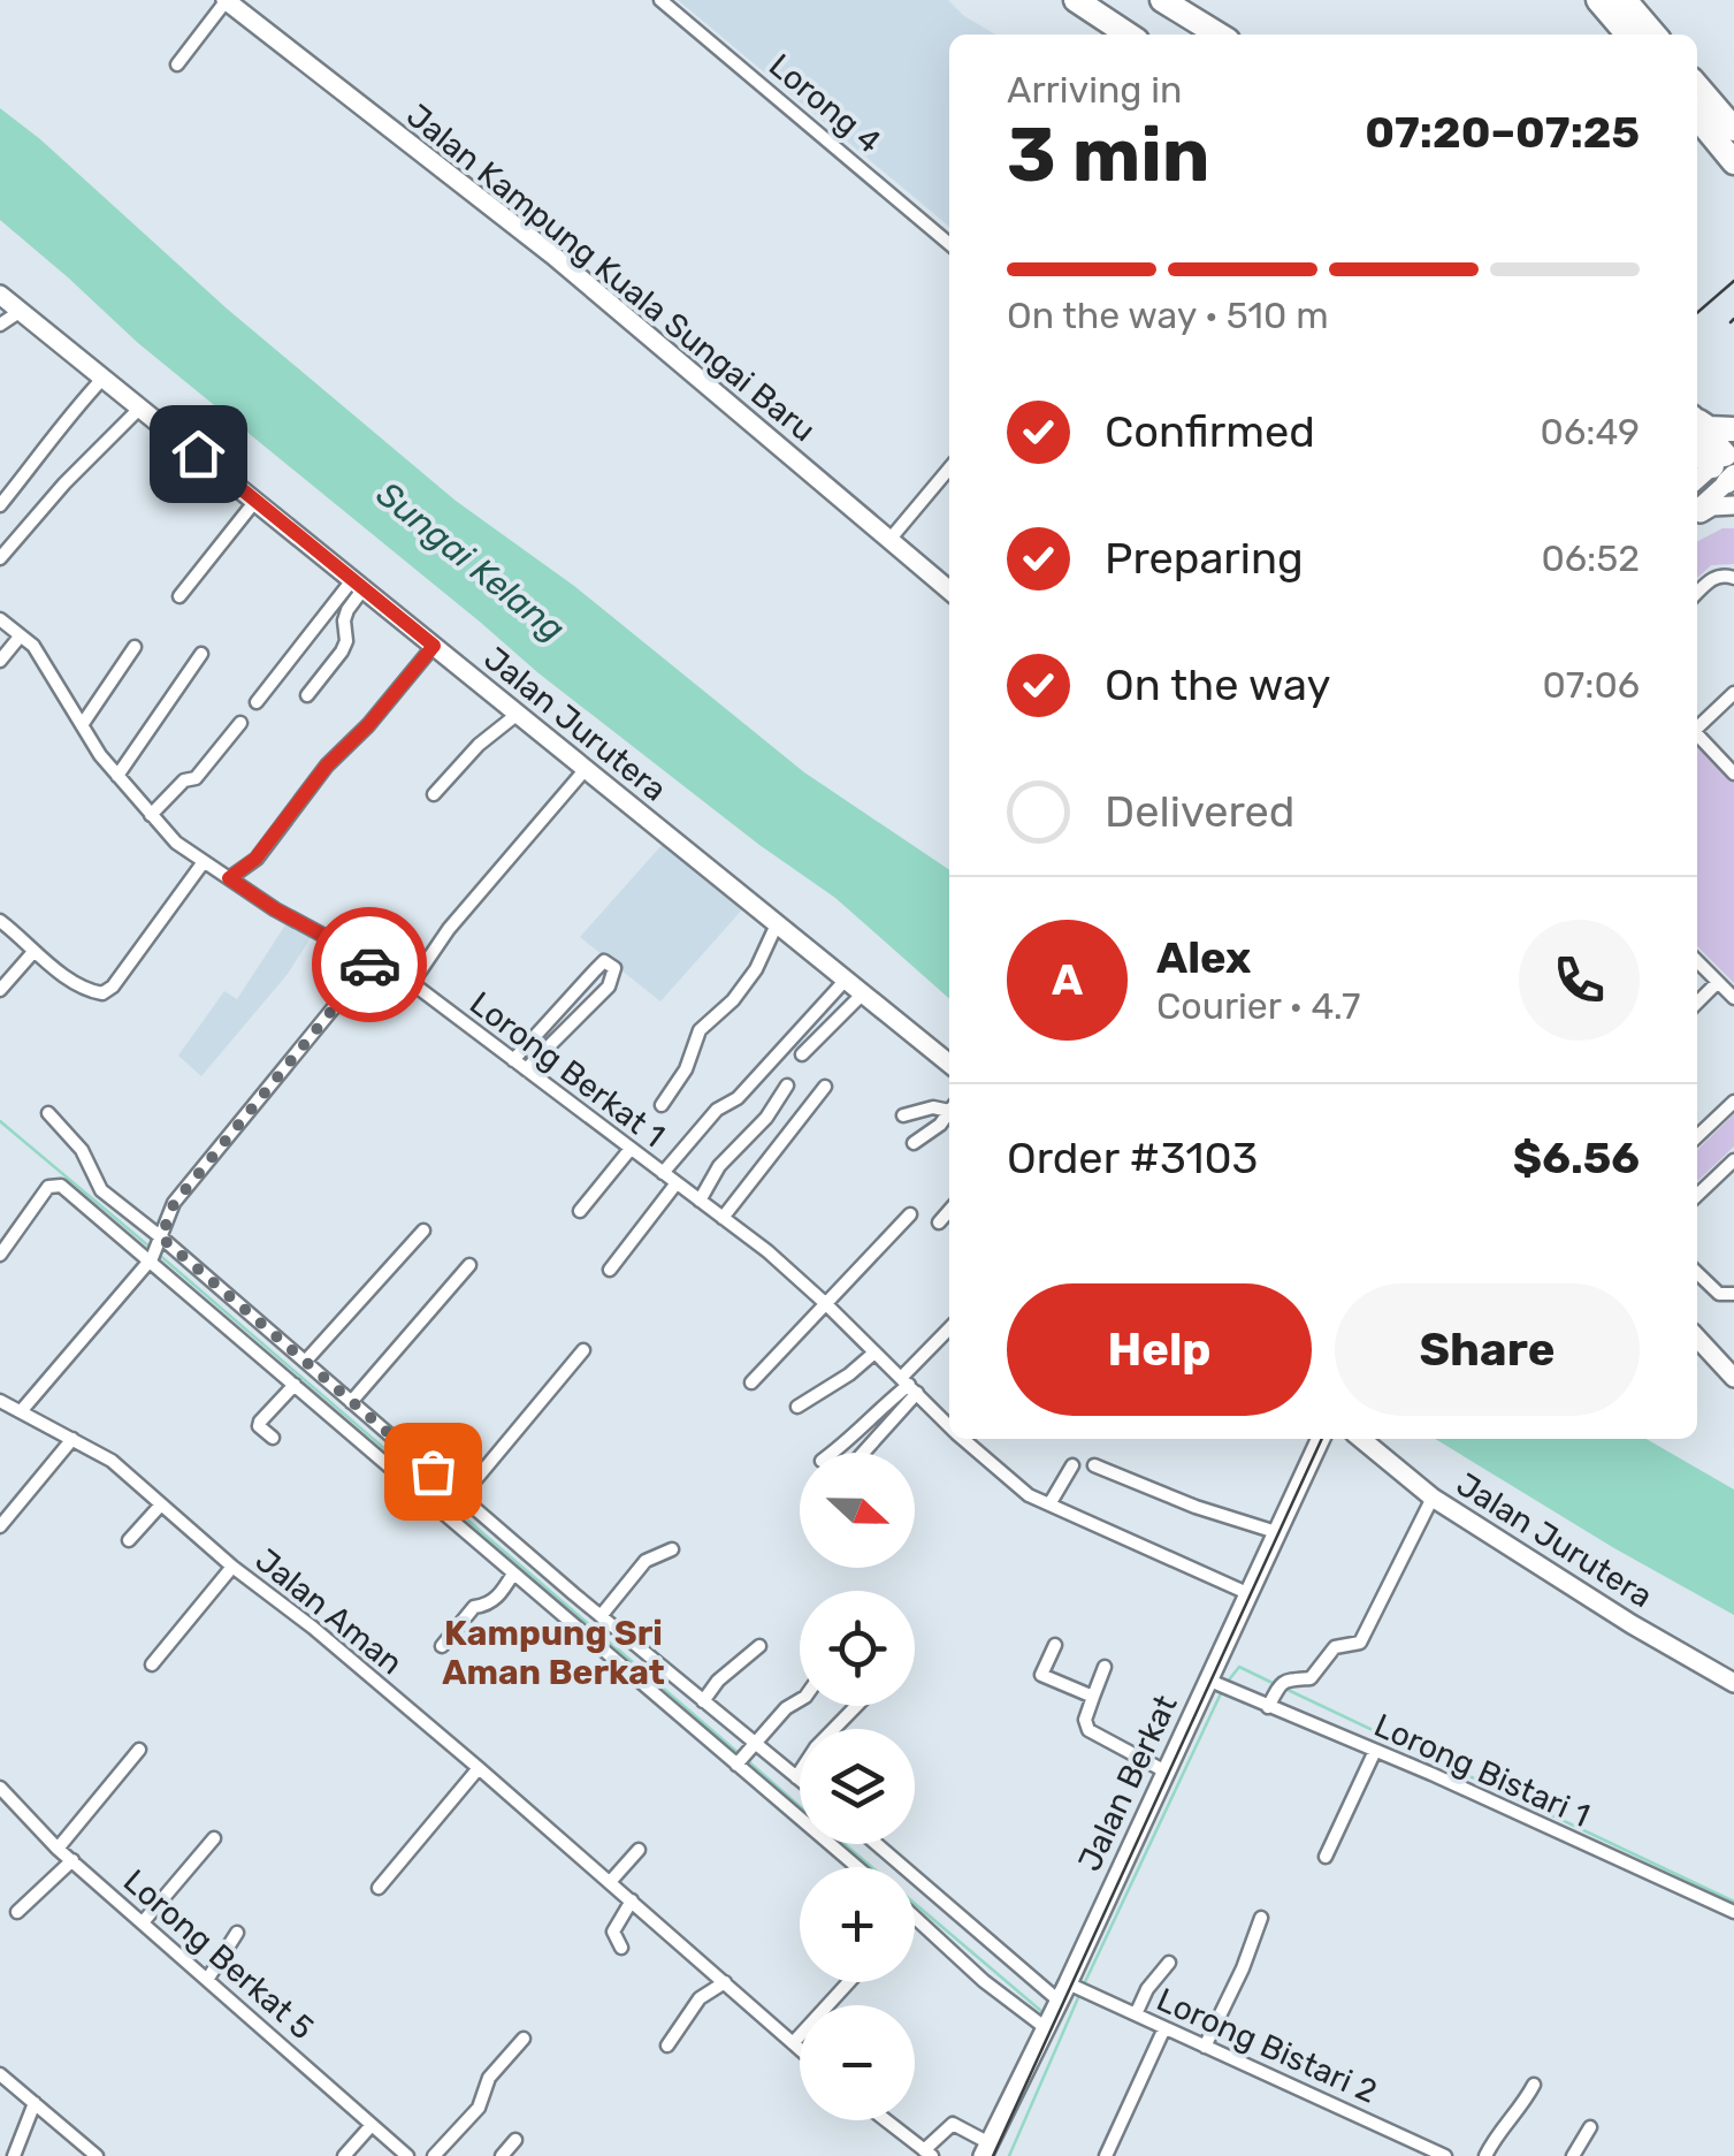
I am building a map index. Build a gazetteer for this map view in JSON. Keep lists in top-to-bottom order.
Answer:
{
  "streets": {
    "street": [
      "Lorong 4",
      "Jalan Kampung Kuala Sungai Baru",
      "Jalan Jurutera",
      "Lorong Berkat 1",
      "Jalan Aman",
      "Lorong Bistari 1",
      "Jalan Berkat",
      "Lorong Berkat 5",
      "Lorong Bistari 2"
    ]
  },
  "crossings": [
    ["Lorong Berkat 1", "Jalan Berkat"],
    ["Lorong Bistari 1", "Jalan Berkat"],
    ["Jalan Berkat", "Lorong Bistari 2"]
  ],
  "districts": ["Kampung Sri Aman Berkat"],
  "water": ["Sungai Kelang"],
  "north": "right",
  "page": {
    "heading": ["3 min", "Arriving in", "07:20–07:25"],
    "panel": [
      "Alex",
      "Courier · 4.7",
      "Order #3103",
      "$6.56"
    ],
    "bar": "On the way · 510 m",
    "list": [
      ["Confirmed", "06:49"],
      ["Preparing", "06:52"],
      ["On the way", "07:06"],
      "Delivered"
    ],
    "round": "A",
    "buttons": ["Help", "Share"],
    "map_buttons": ["+", "−"]
  }
}
